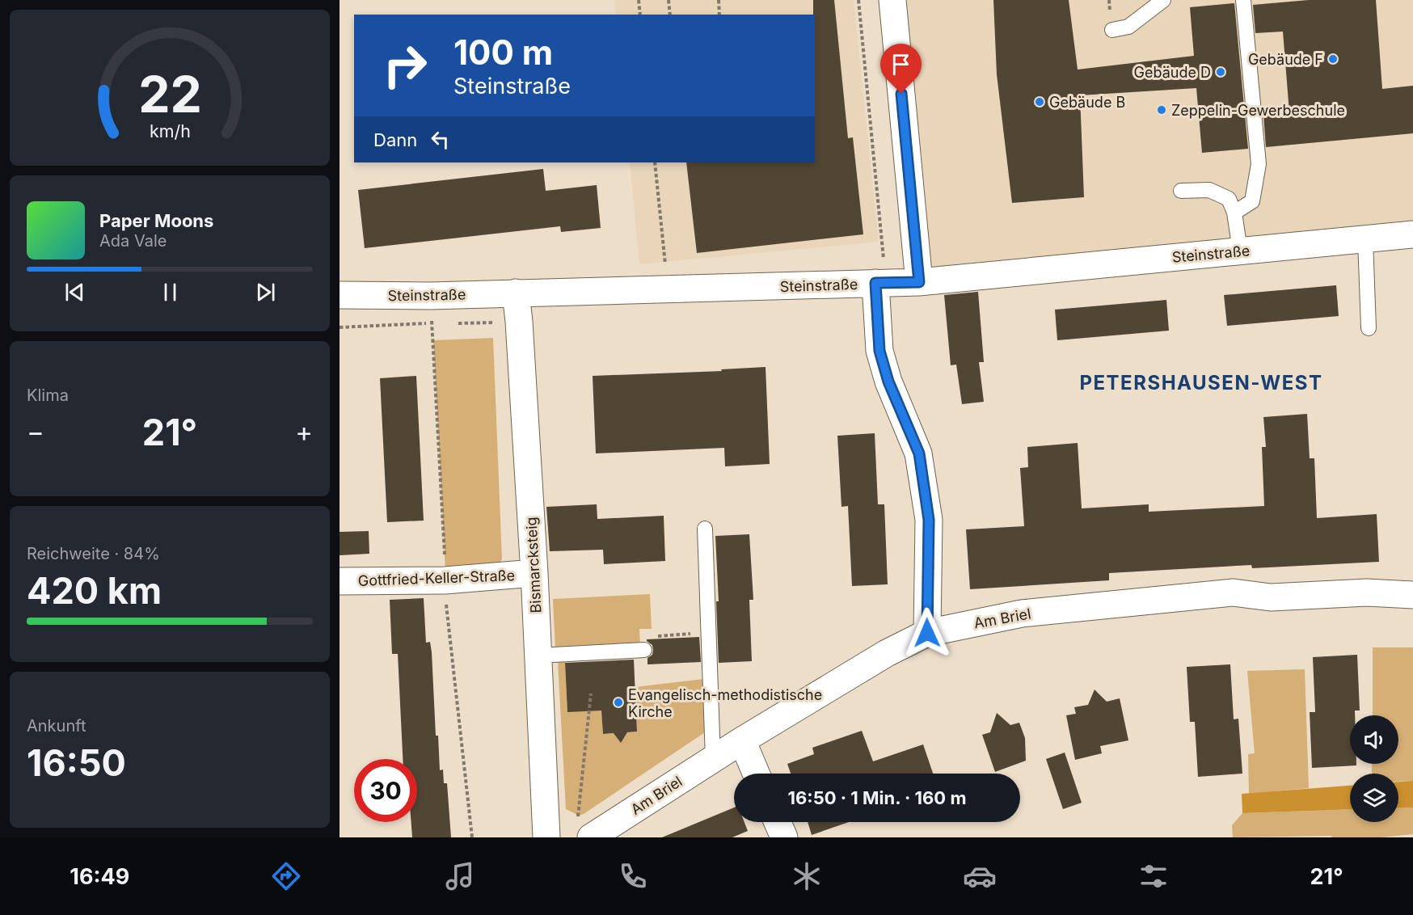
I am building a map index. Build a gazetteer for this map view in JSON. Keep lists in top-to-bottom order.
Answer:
{
  "streets": {
    "street": [
      "Steinstraße",
      "Bismarcksteig",
      "Gottfried-Keller-Straße",
      "Am Briel"
    ]
  },
  "crossings": [
    ["Steinstraße", "Bismarcksteig"],
    ["Bismarcksteig", "Gottfried-Keller-Straße"]
  ],
  "districts": ["PETERSHAUSEN-WEST"],
  "places": [
    "Gebäude F",
    "Gebäude D",
    "Gebäude B",
    "Zeppelin-Gewerbeschule",
    "Evangelisch-methodistische Kirche"
  ],
  "page": {
    "turn": ["100 m", "Steinstraße"],
    "then": "Dann",
    "song": ["Paper Moons", "Ada Vale"],
    "tile": [
      "Klima",
      ["Reichweite · 84%", "420 km"],
      ["Ankunft", "16:50"]
    ],
    "heat": ["−", "21°", "+"],
    "limit": "30",
    "trip": "16:50 · 1 Min. · 160 m",
    "tabs": ["16:49", "21°"],
    "gauge": ["22", "km/h"]
  }
}
